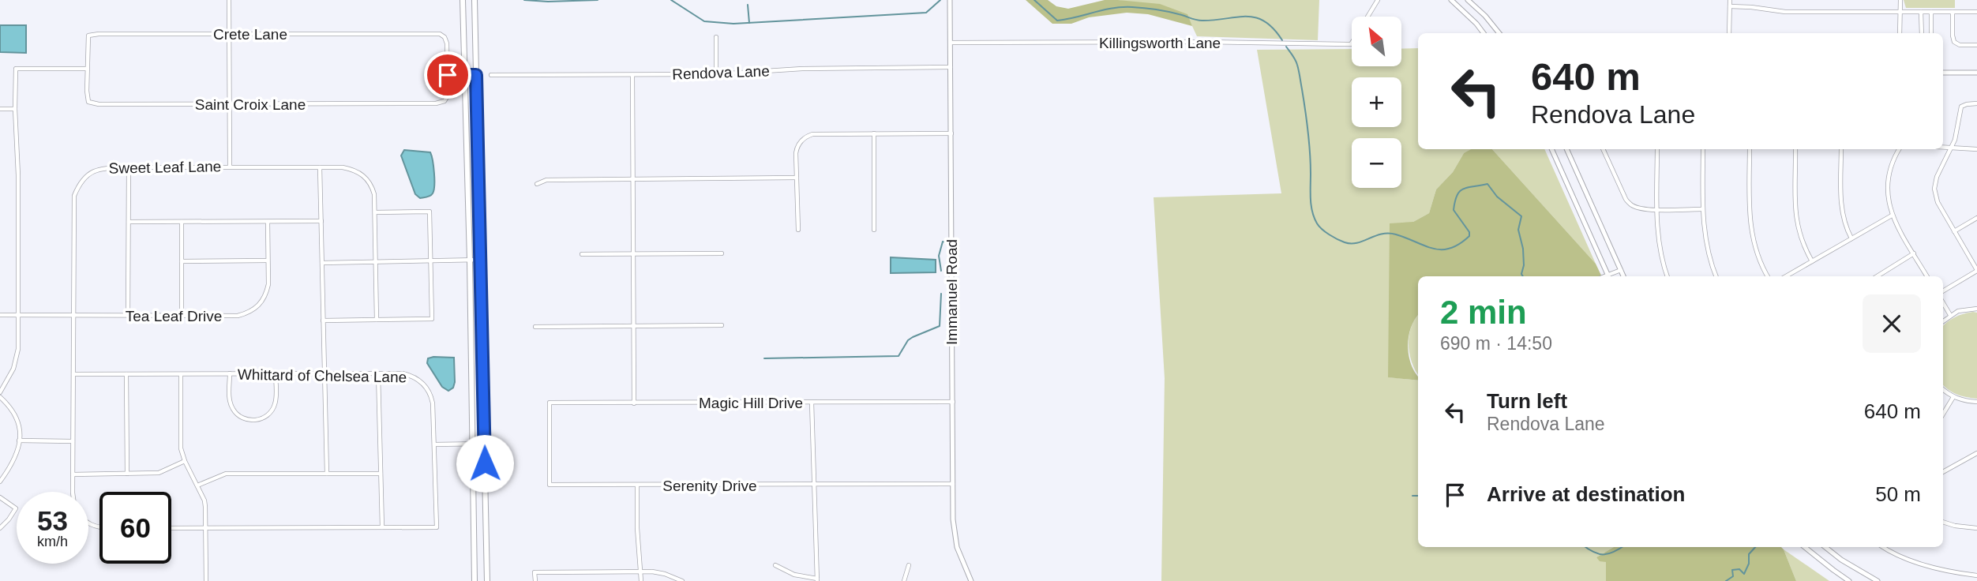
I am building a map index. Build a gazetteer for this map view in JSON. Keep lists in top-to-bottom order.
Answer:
{
  "streets": {
    "street": [
      "Crete Lane",
      "Killingsworth Lane",
      "Rendova Lane",
      "Saint Croix Lane",
      "Sweet Leaf Lane",
      "Immanuel Road",
      "Tea Leaf Drive",
      "Whittard of Chelsea Lane",
      "Magic Hill Drive",
      "Serenity Drive"
    ]
  },
  "crossings": [
    ["Crete Lane", "Saint Croix Lane"],
    ["Killingsworth Lane", "Immanuel Road"],
    ["Rendova Lane", "Immanuel Road"],
    ["Sweet Leaf Lane", "Tea Leaf Drive"],
    ["Sweet Leaf Lane", "Whittard of Chelsea Lane"],
    ["Immanuel Road", "Magic Hill Drive"],
    ["Immanuel Road", "Serenity Drive"],
    ["Magic Hill Drive", "Serenity Drive"]
  ],
  "north": "top left",
  "page": {
    "map_buttons": ["+", "−"],
    "turn": ["640 m", "Rendova Lane"],
    "heading": ["2 min", "690 m · 14:50"],
    "list": [
      {
        "name": "Turn left",
        "note": "Rendova Lane",
        "value": "640 m"
      },
      {
        "name": "Arrive at destination",
        "value": "50 m"
      }
    ],
    "speed": "53 km/h",
    "limit": "60"
  }
}
